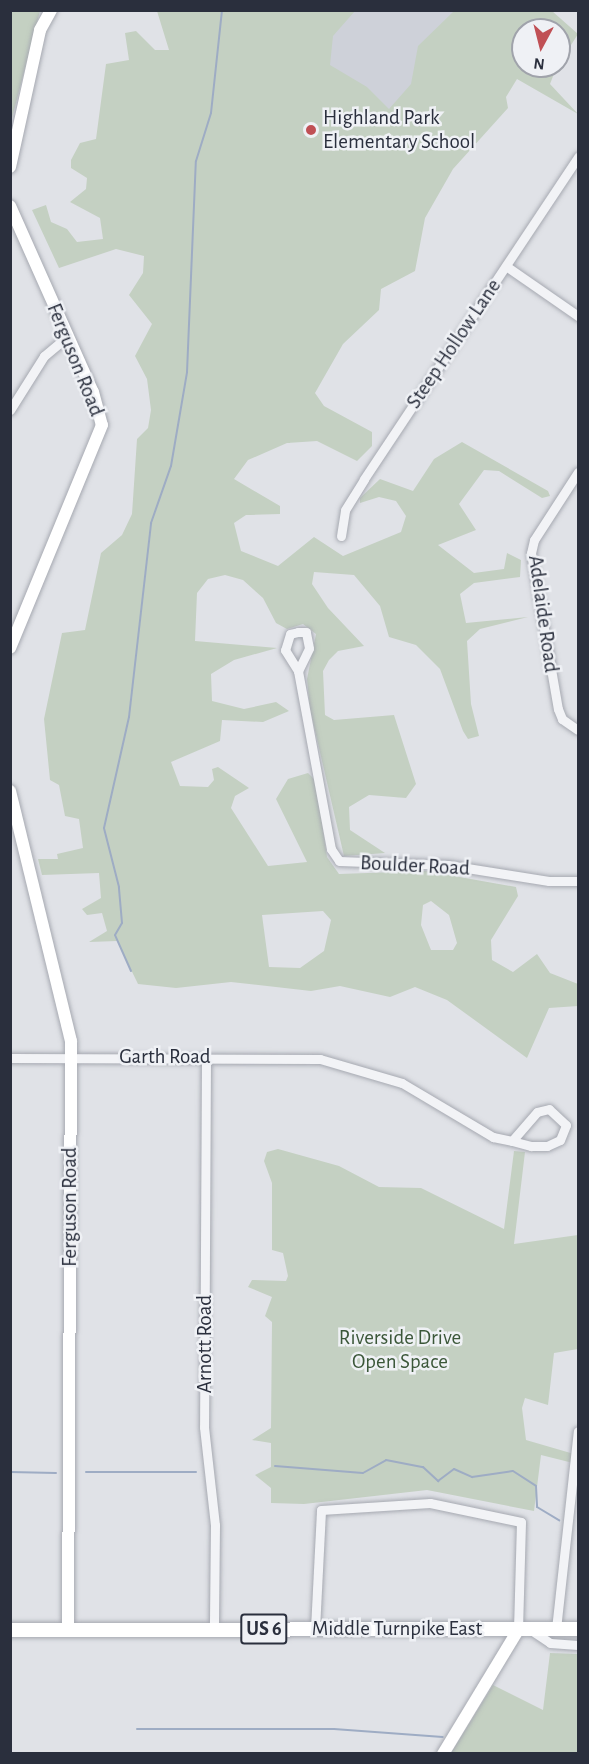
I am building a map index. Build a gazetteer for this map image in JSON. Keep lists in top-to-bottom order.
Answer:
{
  "streets": {
    "main road": ["US 6", "Middle Turnpike East"],
    "street": [
      "Steep Hollow Lane",
      "Ferguson Road",
      "Adelaide Road",
      "Boulder Road",
      "Garth Road",
      "Arnott Road"
    ]
  },
  "crossings": [
    ["Ferguson Road", "Garth Road"],
    ["Ferguson Road", "Middle Turnpike East"],
    ["Garth Road", "Arnott Road"],
    ["Arnott Road", "Middle Turnpike East"]
  ],
  "parks": ["Riverside Drive Open Space"],
  "places": ["Highland Park Elementary School"],
  "north": "bottom"
}
